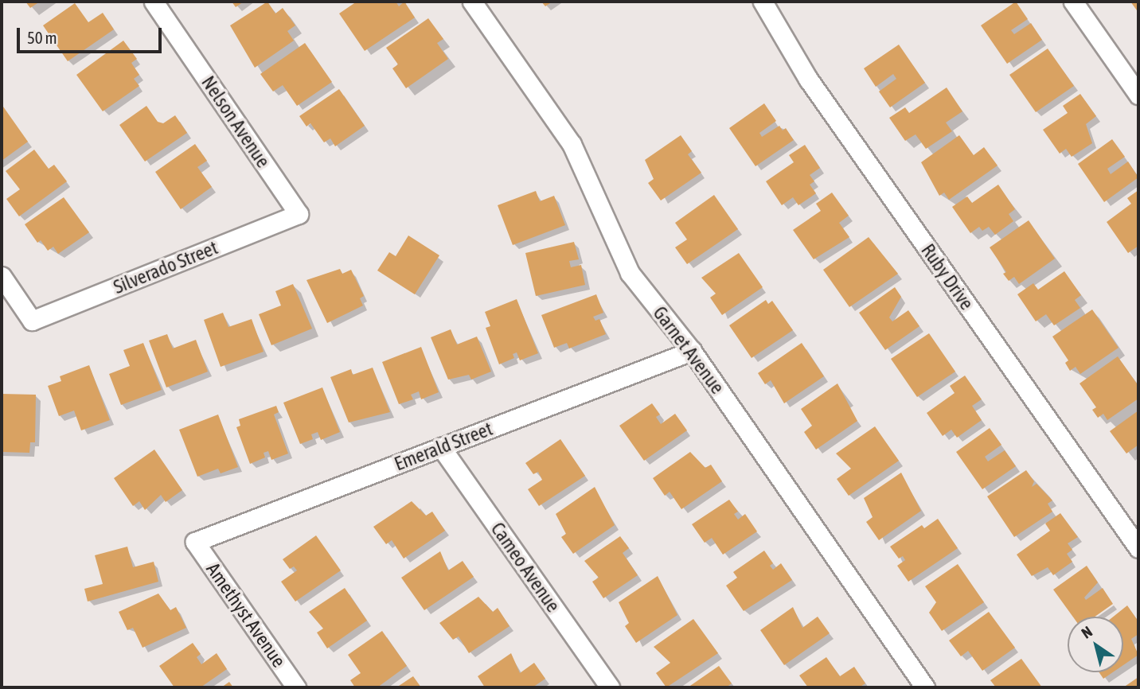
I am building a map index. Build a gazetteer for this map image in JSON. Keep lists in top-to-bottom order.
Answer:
{
  "streets": {
    "street": [
      "Nelson Avenue",
      "Silverado Street",
      "Ruby Drive",
      "Garnet Avenue",
      "Emerald Street",
      "Cameo Avenue",
      "Amethyst Avenue"
    ]
  },
  "crossings": [
    ["Nelson Avenue", "Silverado Street"],
    ["Garnet Avenue", "Emerald Street"],
    ["Emerald Street", "Cameo Avenue"],
    ["Emerald Street", "Amethyst Avenue"]
  ],
  "scale_bar": "50 m",
  "north": "top left"
}
